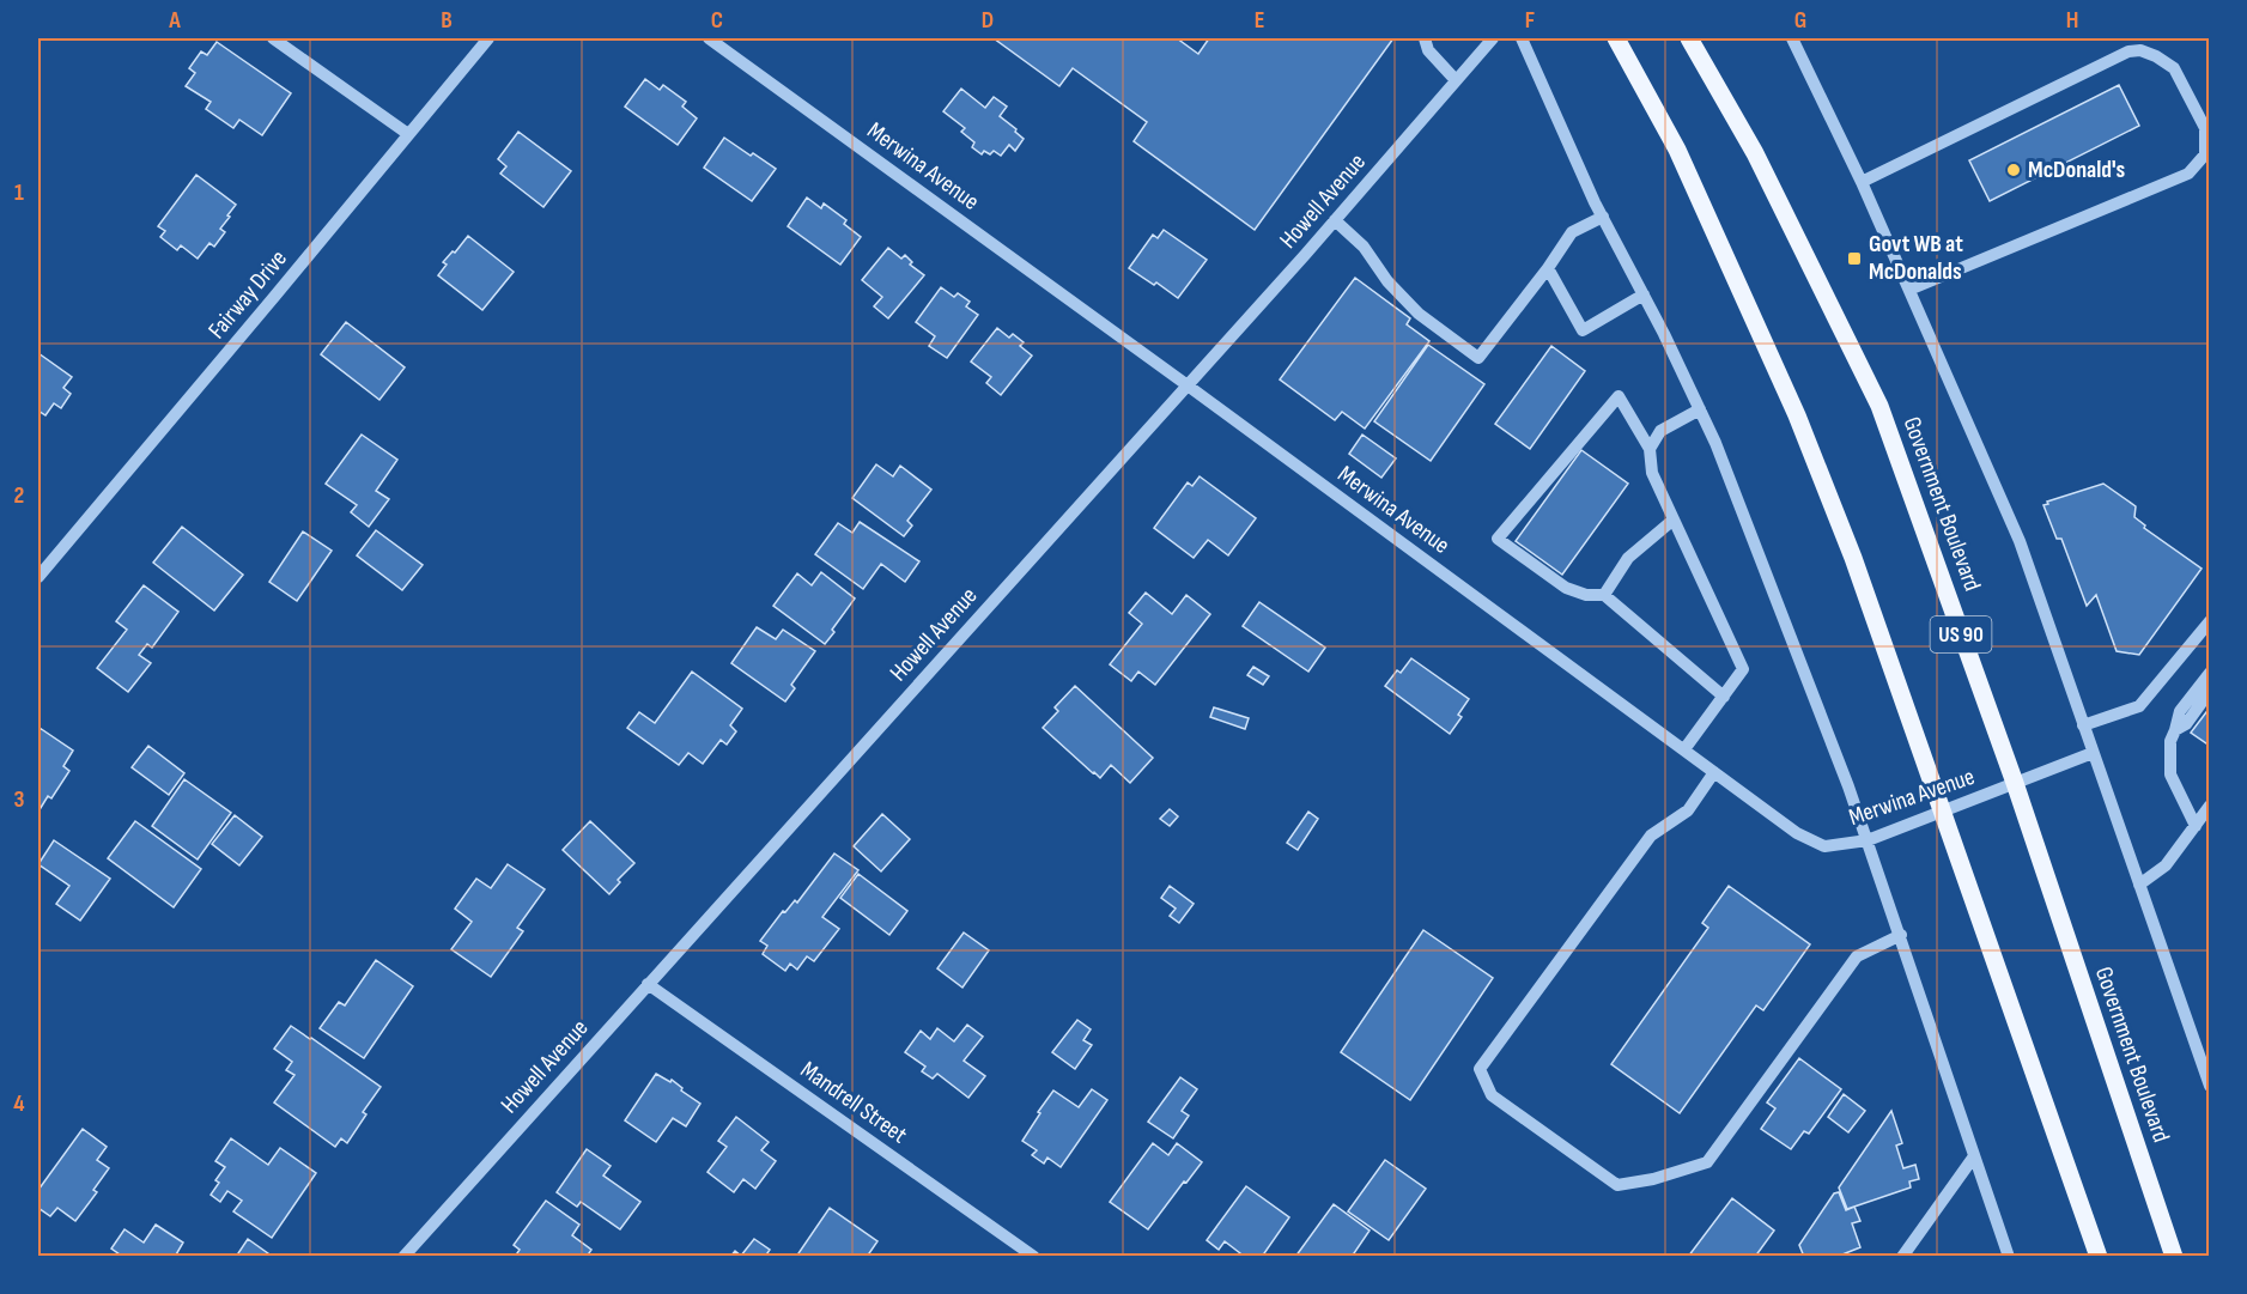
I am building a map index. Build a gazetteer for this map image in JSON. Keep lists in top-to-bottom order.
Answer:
{
  "streets": {
    "main road": ["Government Boulevard", "US 90"],
    "street": [
      "Merwina Avenue",
      "Howell Avenue",
      "Fairway Drive",
      "Mandrell Street"
    ]
  },
  "crossings": [
    ["Merwina Avenue", "Howell Avenue"],
    ["Merwina Avenue", "Government Boulevard"],
    ["Howell Avenue", "Mandrell Street"]
  ],
  "places": {
    "other": ["McDonald's"],
    "transit": ["Govt WB at McDonalds"]
  },
  "grid": {
    "columns": [
      "A",
      "B",
      "C",
      "D",
      "E",
      "F",
      "G",
      "H"
    ],
    "rows": [
      "1",
      "2",
      "3",
      "4"
    ]
  }
}
